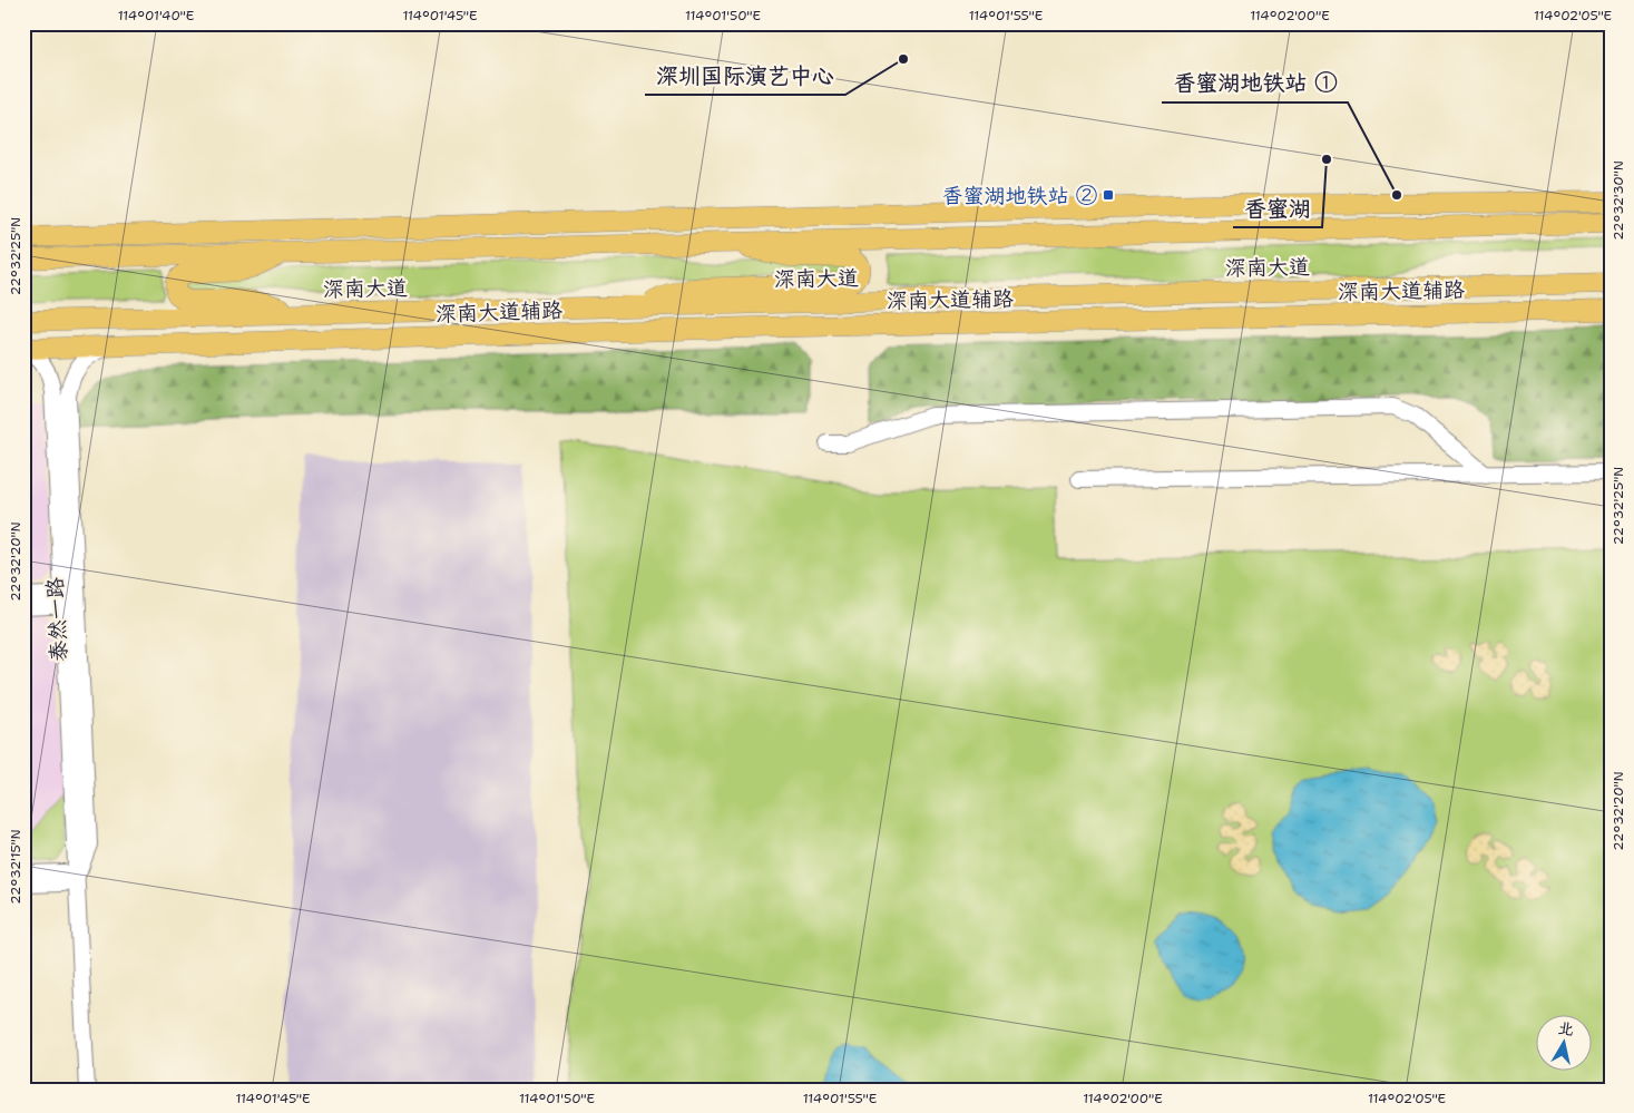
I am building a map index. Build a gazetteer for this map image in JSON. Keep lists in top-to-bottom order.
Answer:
{
  "streets": {
    "main road": ["深南大道", "深南大道辅路"],
    "street": ["泰然一路"]
  },
  "crossings": [
    ["深南大道辅路", "泰然一路"]
  ],
  "places": {
    "other": ["深圳国际演艺中心", "香蜜湖", "香蜜湖地铁站 ①"],
    "transit": ["香蜜湖地铁站 ②"]
  },
  "north": "top",
  "coordinates": [
    "114°01'40\"E",
    "114°01'45\"E",
    "114°01'50\"E",
    "114°01'55\"E",
    "114°02'00\"E",
    "114°02'05\"E",
    "22°32'30\"N",
    "22°32'25\"N",
    "22°32'20\"N",
    "22°32'15\"N"
  ]
}
